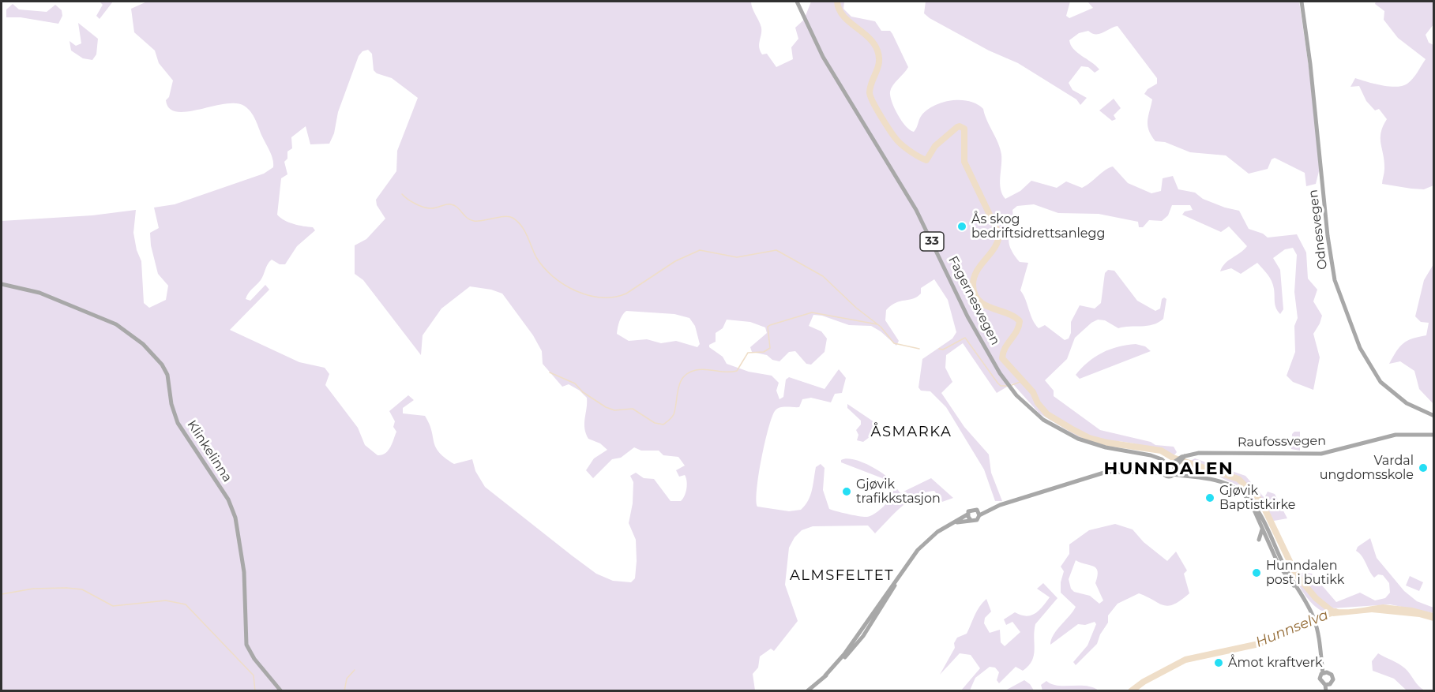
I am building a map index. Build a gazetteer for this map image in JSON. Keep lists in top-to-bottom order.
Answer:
{
  "streets": {
    "main road": [
      "Odnesvegen",
      "33",
      "Fagernesvegen",
      "Raufossvegen",
      "Klinkelinna"
    ]
  },
  "crossings": [
    ["33", "Fagernesvegen"],
    ["33", "Raufossvegen"],
    ["Fagernesvegen", "Raufossvegen"]
  ],
  "districts": ["ÅSMARKA", "HUNNDALEN", "ALMSFELTET"],
  "water": ["Hunnselva"],
  "places": [
    "Ås skog bedriftsidrettsanlegg",
    "Vardal ungdomsskole",
    "Gjøvik trafikkstasjon",
    "Gjøvik Baptistkirke",
    "Hunndalen post i butikk",
    "Åmot kraftverk"
  ]
}
